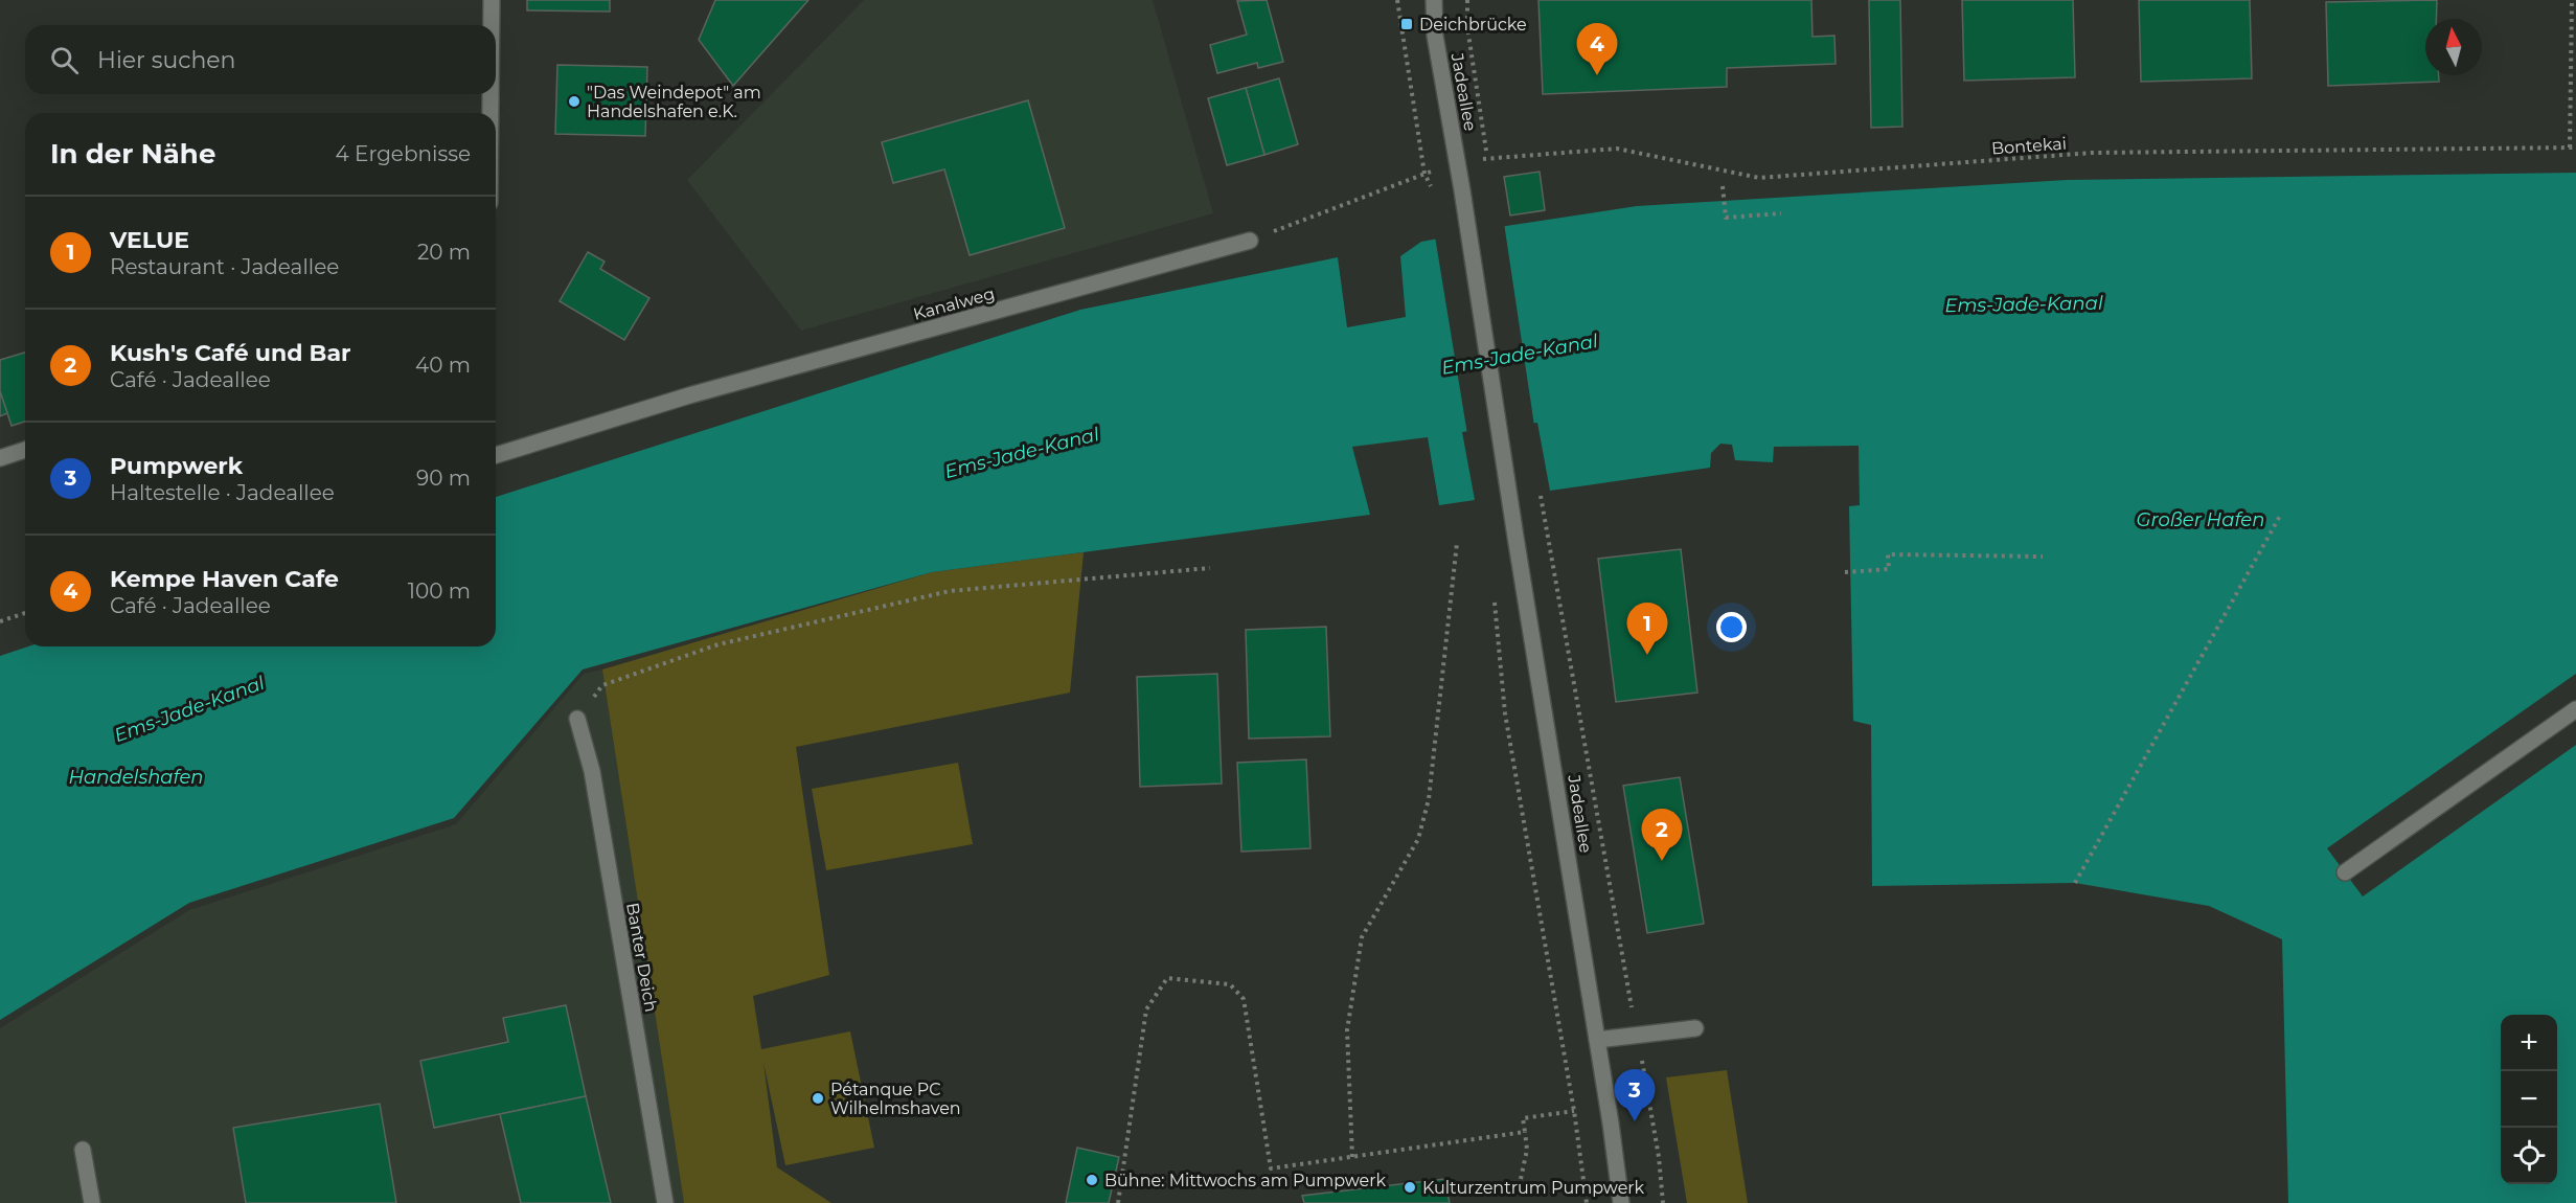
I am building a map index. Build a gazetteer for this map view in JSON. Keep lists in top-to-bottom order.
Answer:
{
  "streets": {
    "street": ["Jadeallee", "Kanalweg", "Banter Deich"],
    "path": ["Bontekai"]
  },
  "water": ["Ems-Jade-Kanal", "Großer Hafen", "Handelshafen"],
  "places": {
    "transit": ["Deichbrücke"],
    "other": [
      "\"Das Weindepot\" am Handelshafen e.K.",
      "Pétanque PC Wilhelmshaven",
      "Bühne: Mittwochs am Pumpwerk",
      "Kulturzentrum Pumpwerk"
    ]
  },
  "north": "top",
  "page": {
    "pins": [
      "4",
      "1",
      "2",
      "3"
    ],
    "search": "Hier suchen",
    "heading": ["In der Nähe", "4 Ergebnisse"],
    "list": [
      {
        "mark": "1",
        "name": "VELUE",
        "note": "Restaurant · Jadeallee",
        "value": "20 m"
      },
      {
        "mark": "2",
        "name": "Kush's Café und Bar",
        "note": "Café · Jadeallee",
        "value": "40 m"
      },
      {
        "mark": "3",
        "name": "Pumpwerk",
        "note": "Haltestelle · Jadeallee",
        "value": "90 m"
      },
      {
        "mark": "4",
        "name": "Kempe Haven Cafe",
        "note": "Café · Jadeallee",
        "value": "100 m"
      }
    ],
    "map_buttons": ["+", "−"]
  }
}
